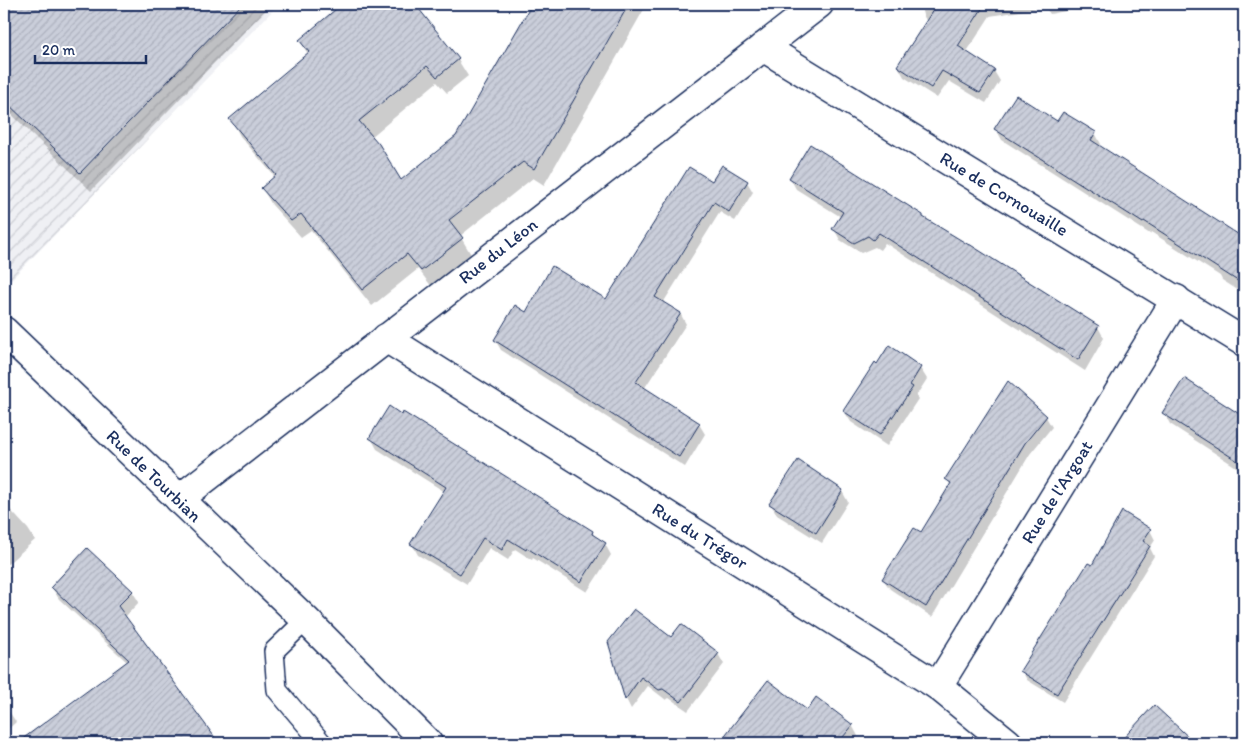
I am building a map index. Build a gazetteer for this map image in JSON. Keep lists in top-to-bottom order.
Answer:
{
  "streets": {
    "street": [
      "Rue de Cornouaille",
      "Rue du Léon",
      "Rue de Tourbian",
      "Rue de l'Argoat",
      "Rue du Trégor"
    ]
  },
  "crossings": [
    ["Rue de Cornouaille", "Rue du Léon"],
    ["Rue de Cornouaille", "Rue de l'Argoat"],
    ["Rue du Léon", "Rue de Tourbian"],
    ["Rue du Léon", "Rue du Trégor"],
    ["Rue de l'Argoat", "Rue du Trégor"]
  ],
  "scale_bar": "20 m"
}
